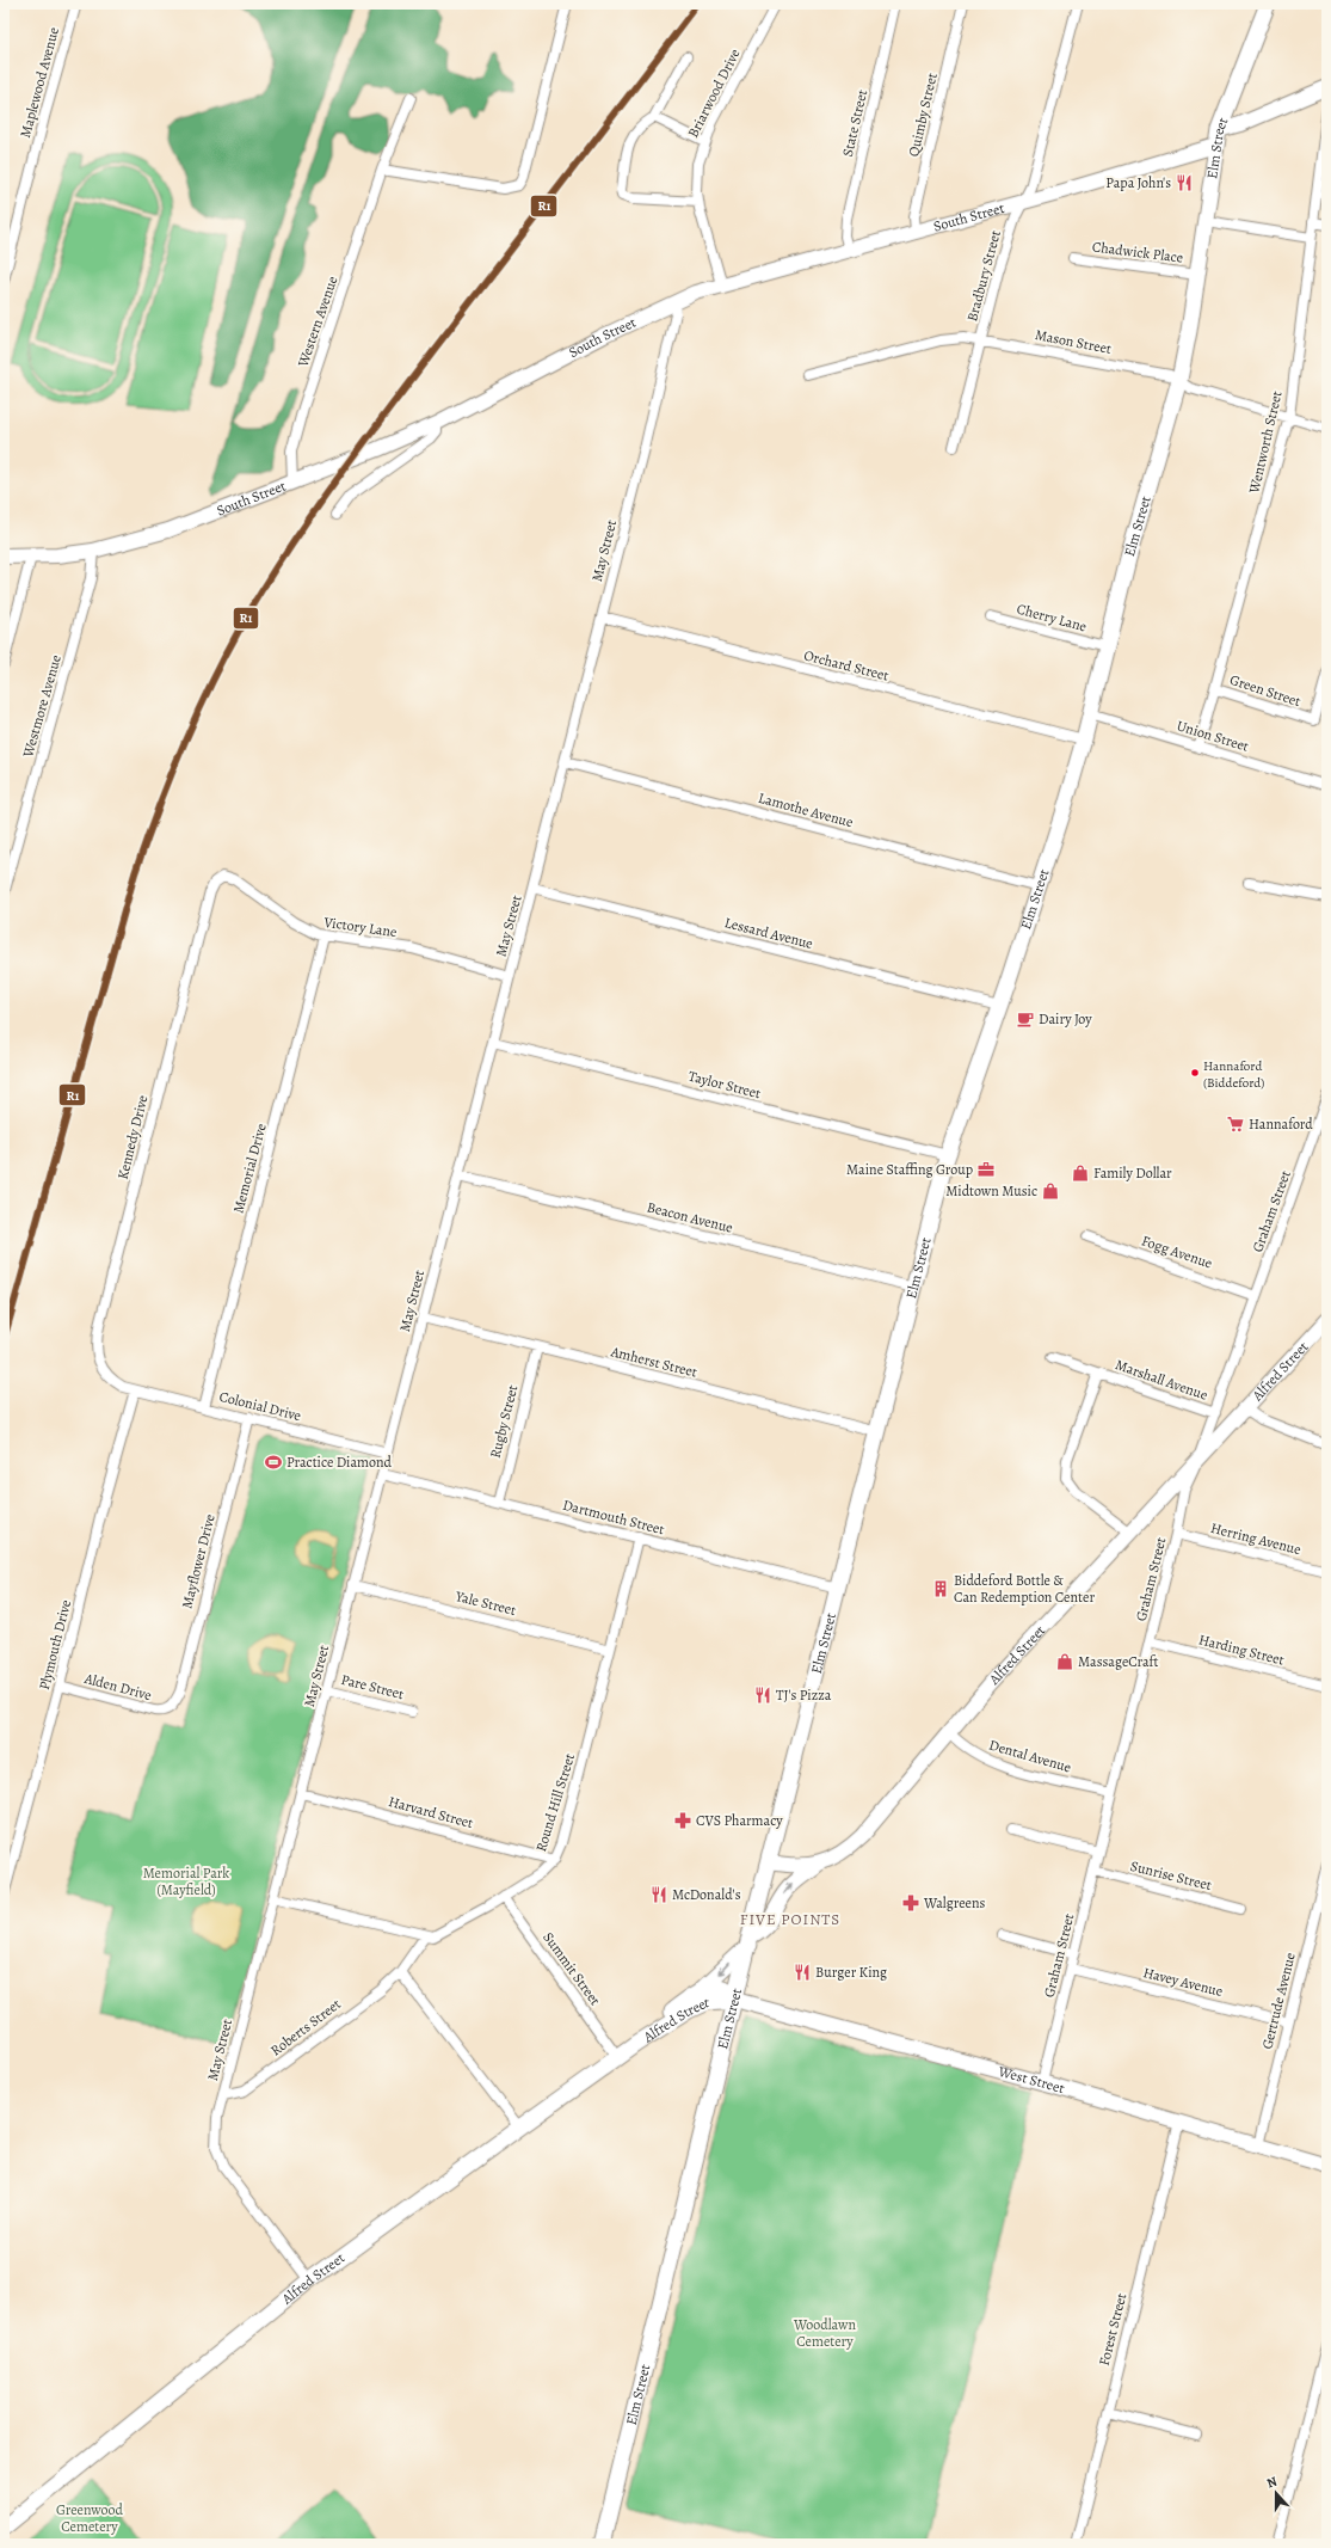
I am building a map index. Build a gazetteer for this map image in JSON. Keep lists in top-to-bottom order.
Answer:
{
  "streets": {
    "main road": ["Elm Street", "Alfred Street"],
    "street": [
      "Maplewood Avenue",
      "Briarwood Drive",
      "Quimby Street",
      "State Street",
      "South Street",
      "Chadwick Place",
      "Bradbury Street",
      "Western Avenue",
      "Mason Street",
      "Wentworth Street",
      "May Street",
      "Cherry Lane",
      "Orchard Street",
      "Green Street",
      "Westmore Avenue",
      "Union Street",
      "Lamothe Avenue",
      "Victory Lane",
      "Lessard Avenue",
      "Taylor Street",
      "Kennedy Drive",
      "Memorial Drive",
      "Graham Street",
      "Beacon Avenue",
      "Fogg Avenue",
      "Amherst Street",
      "Marshall Avenue",
      "Colonial Drive",
      "Rugby Street",
      "Dartmouth Street",
      "Herring Avenue",
      "Mayflower Drive",
      "Yale Street",
      "Plymouth Drive",
      "Harding Street",
      "Alden Drive",
      "Pare Street",
      "Dental Avenue",
      "Round Hill Street",
      "Harvard Street",
      "Sunrise Street",
      "Summit Street",
      "Havey Avenue",
      "Gertrude Avenue",
      "Roberts Street",
      "West Street",
      "Forest Street"
    ]
  },
  "crossings": [
    ["Briarwood Drive", "South Street"],
    ["Quimby Street", "South Street"],
    ["State Street", "South Street"],
    ["Elm Street", "South Street"],
    ["Elm Street", "Chadwick Place"],
    ["Elm Street", "Mason Street"],
    ["Elm Street", "Cherry Lane"],
    ["Elm Street", "Orchard Street"],
    ["Elm Street", "Union Street"],
    ["Elm Street", "Lamothe Avenue"],
    ["Elm Street", "Lessard Avenue"],
    ["Elm Street", "Taylor Street"],
    ["Elm Street", "Beacon Avenue"],
    ["Elm Street", "Amherst Street"],
    ["Elm Street", "Alfred Street"],
    ["Elm Street", "Dartmouth Street"],
    ["Elm Street", "West Street"],
    ["South Street", "Bradbury Street"],
    ["South Street", "Western Avenue"],
    ["South Street", "May Street"],
    ["South Street", "Westmore Avenue"],
    ["Bradbury Street", "Mason Street"],
    ["Mason Street", "Wentworth Street"],
    ["Wentworth Street", "Green Street"],
    ["Wentworth Street", "Union Street"],
    ["May Street", "Orchard Street"],
    ["May Street", "Lamothe Avenue"],
    ["May Street", "Victory Lane"],
    ["May Street", "Lessard Avenue"],
    ["May Street", "Taylor Street"],
    ["May Street", "Beacon Avenue"],
    ["May Street", "Amherst Street"],
    ["May Street", "Alfred Street"],
    ["May Street", "Colonial Drive"],
    ["May Street", "Dartmouth Street"],
    ["May Street", "Yale Street"],
    ["May Street", "Pare Street"],
    ["May Street", "Round Hill Street"],
    ["May Street", "Harvard Street"],
    ["May Street", "Roberts Street"],
    ["Victory Lane", "Kennedy Drive"],
    ["Victory Lane", "Memorial Drive"],
    ["Kennedy Drive", "Colonial Drive"],
    ["Kennedy Drive", "Plymouth Drive"],
    ["Memorial Drive", "Colonial Drive"],
    ["Graham Street", "Fogg Avenue"],
    ["Graham Street", "Alfred Street"],
    ["Graham Street", "Marshall Avenue"],
    ["Graham Street", "Herring Avenue"],
    ["Graham Street", "Harding Street"],
    ["Graham Street", "Dental Avenue"],
    ["Graham Street", "Sunrise Street"],
    ["Graham Street", "Havey Avenue"],
    ["Graham Street", "West Street"],
    ["Amherst Street", "Rugby Street"],
    ["Alfred Street", "Marshall Avenue"],
    ["Alfred Street", "Dental Avenue"],
    ["Alfred Street", "Summit Street"],
    ["Alfred Street", "West Street"],
    ["Colonial Drive", "Mayflower Drive"],
    ["Colonial Drive", "Plymouth Drive"],
    ["Rugby Street", "Dartmouth Street"],
    ["Dartmouth Street", "Round Hill Street"],
    ["Mayflower Drive", "Alden Drive"],
    ["Yale Street", "Round Hill Street"],
    ["Plymouth Drive", "Alden Drive"],
    ["Round Hill Street", "Harvard Street"],
    ["Round Hill Street", "Summit Street"],
    ["Round Hill Street", "Roberts Street"],
    ["Havey Avenue", "Gertrude Avenue"],
    ["Gertrude Avenue", "West Street"],
    ["West Street", "Forest Street"]
  ],
  "districts": ["FIVE POINTS"],
  "parks": ["Memorial Park (Mayfield)", "Woodlawn Cemetery", "Greenwood Cemetery"],
  "places": {
    "restaurant": [
      "Papa John's",
      "TJ's Pizza",
      "McDonald's",
      "Burger King"
    ],
    "cafe": ["Dairy Joy"],
    "other": ["Hannaford (Biddeford)"],
    "supermarket": ["Hannaford"],
    "office": ["Maine Staffing Group"],
    "shop": ["Family Dollar", "Midtown Music", "MassageCraft"],
    "sports": ["Practice Diamond"],
    "building": ["Biddeford Bottle & Can Redemption Center"],
    "pharmacy": ["CVS Pharmacy", "Walgreens"]
  },
  "lines": ["transit line R1"],
  "north": "top"
}
